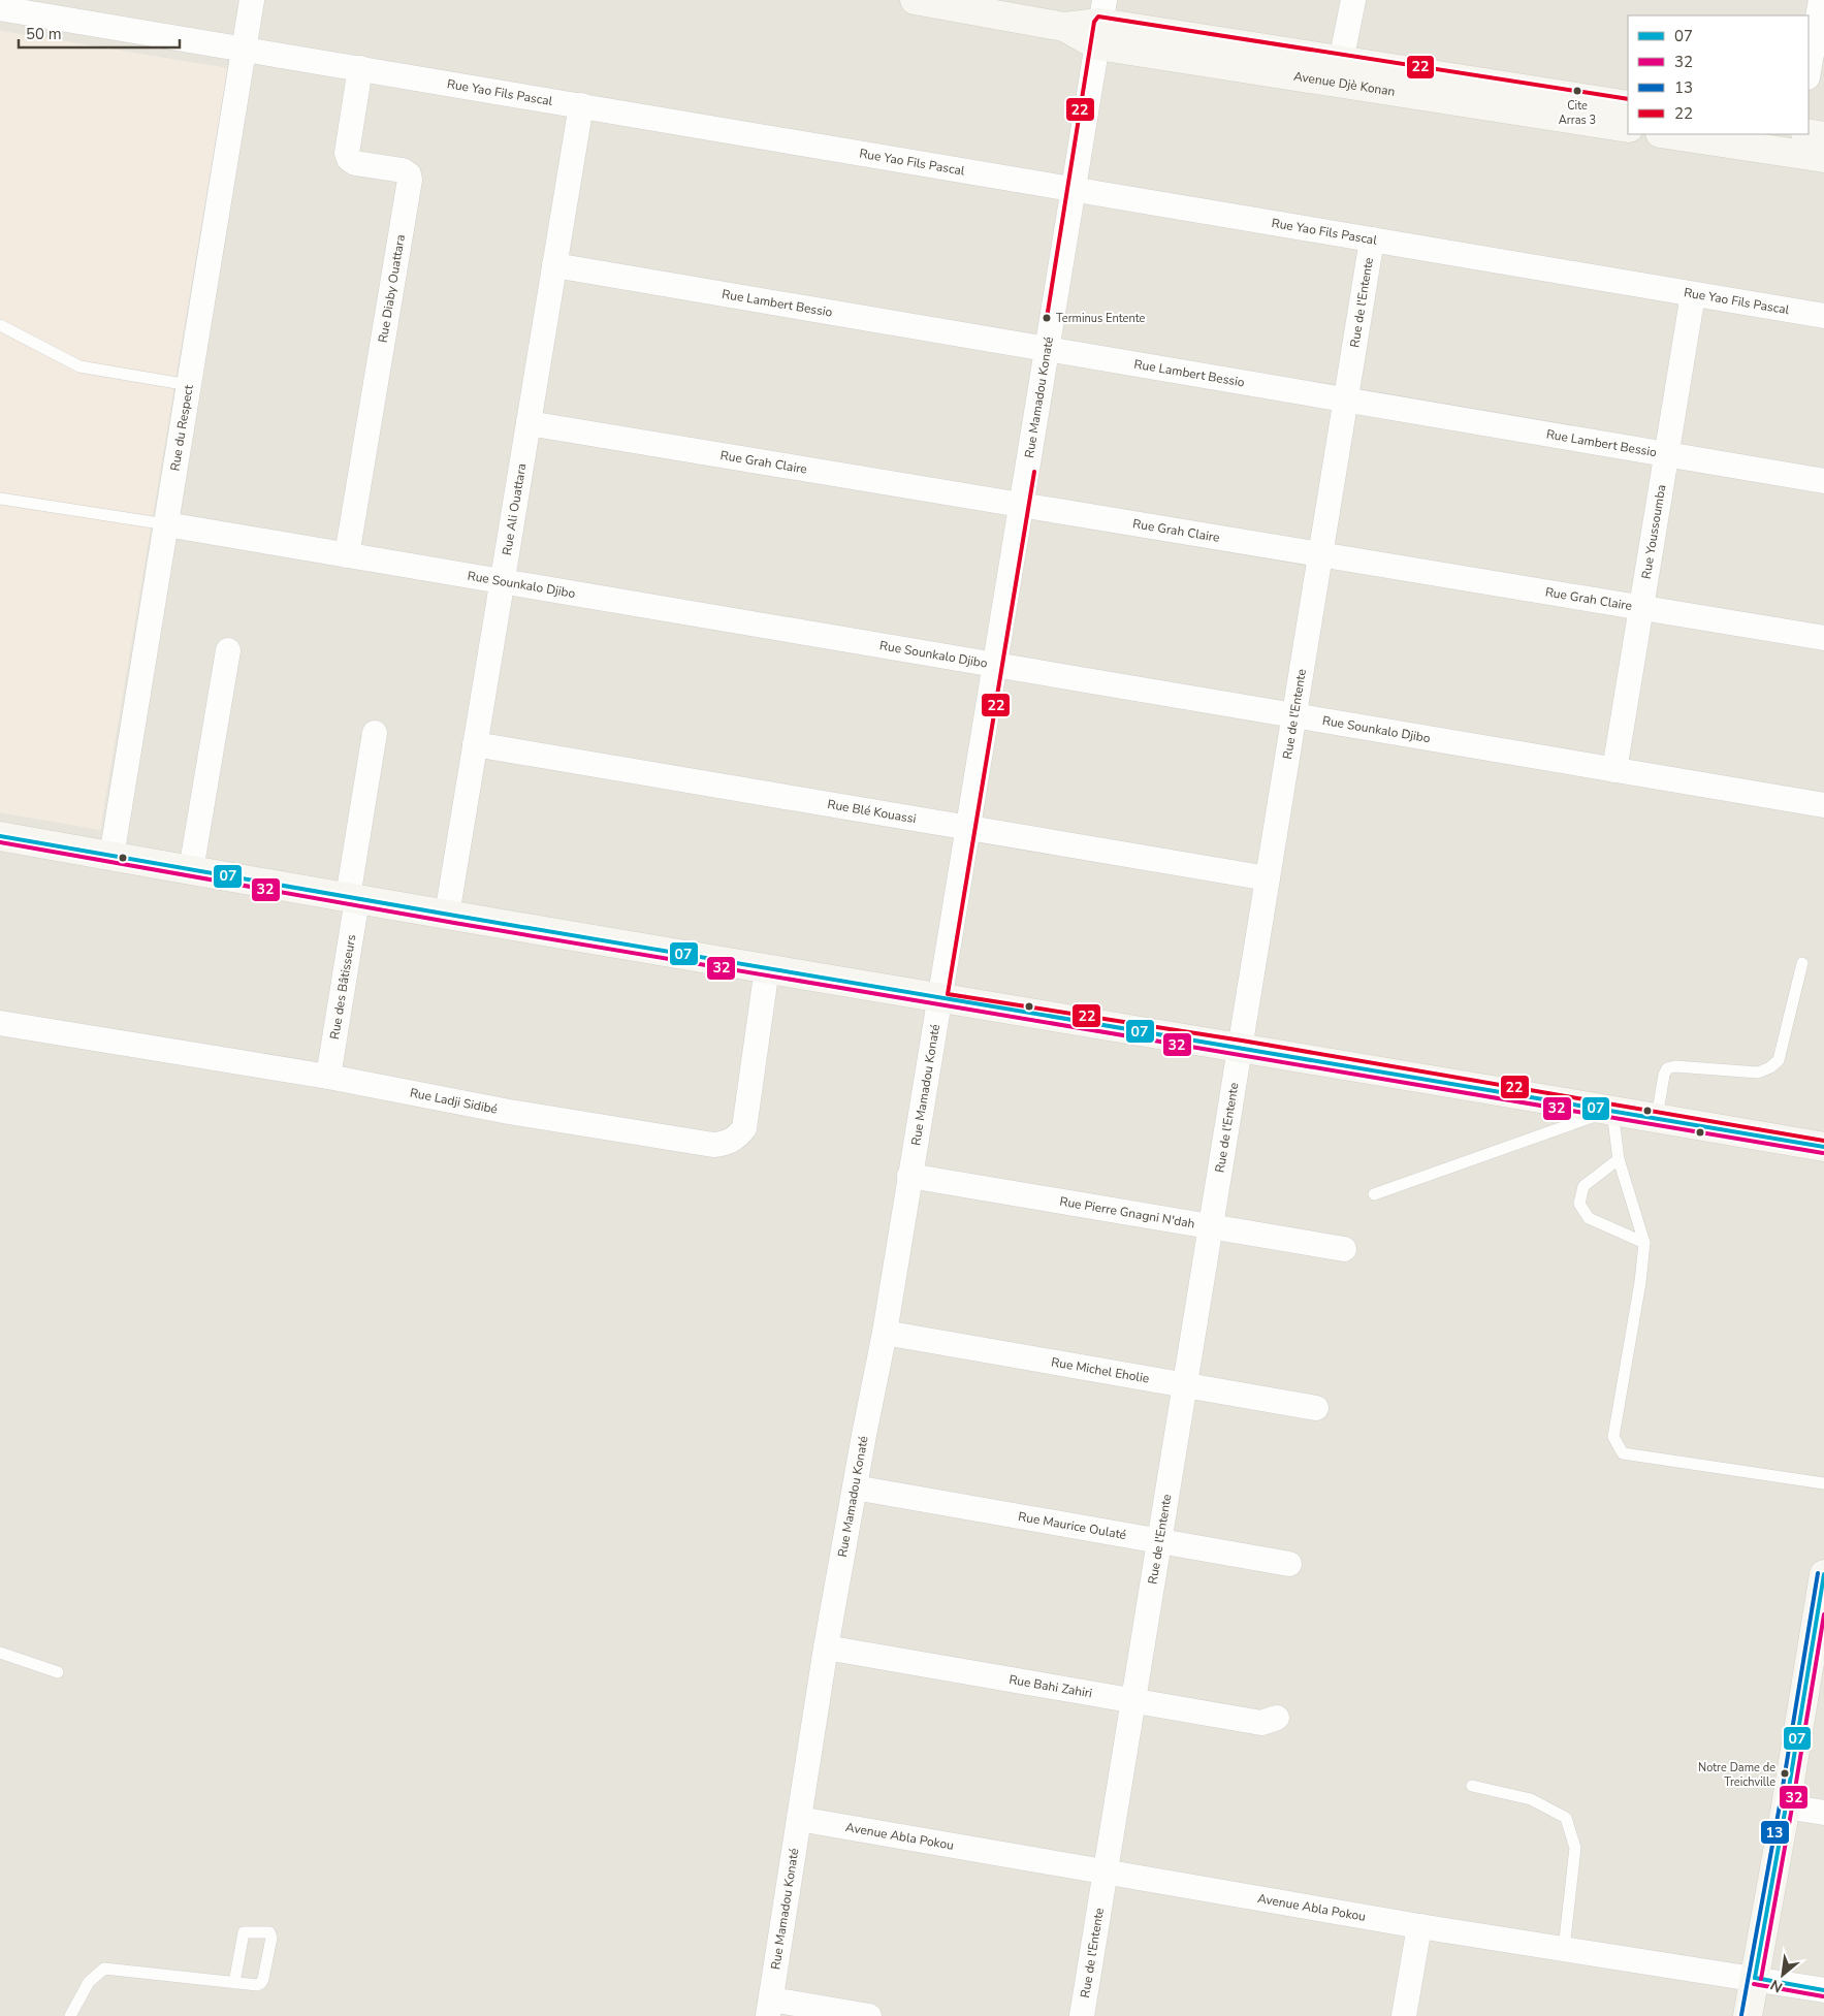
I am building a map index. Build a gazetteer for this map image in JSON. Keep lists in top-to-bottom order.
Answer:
{
  "streets": {
    "street": [
      "Avenue Djè Konan",
      "Rue Yao Fils Pascal",
      "Rue Diaby Ouattara",
      "Rue Lambert Bessio",
      "Rue de l'Entente",
      "Rue Mamadou Konaté",
      "Rue du Respect",
      "Rue Grah Claire",
      "Rue Ali Ouattara",
      "Rue Youssoumba",
      "Rue Sounkalo Djibo",
      "Rue Blé Kouassi",
      "Rue des Bâtisseurs",
      "Rue Ladji Sidibé",
      "Rue Pierre Gnagni N'dah",
      "Rue Michel Eholie",
      "Rue Maurice Oulaté",
      "Rue Bahi Zahiri",
      "Avenue Abla Pokou"
    ]
  },
  "crossings": [
    ["Avenue Djè Konan", "Rue Mamadou Konaté"],
    ["Rue Yao Fils Pascal", "Rue Diaby Ouattara"],
    ["Rue Yao Fils Pascal", "Rue de l'Entente"],
    ["Rue Yao Fils Pascal", "Rue Mamadou Konaté"],
    ["Rue Yao Fils Pascal", "Rue du Respect"],
    ["Rue Yao Fils Pascal", "Rue Ali Ouattara"],
    ["Rue Yao Fils Pascal", "Rue Youssoumba"],
    ["Rue Diaby Ouattara", "Rue Sounkalo Djibo"],
    ["Rue Lambert Bessio", "Rue de l'Entente"],
    ["Rue Lambert Bessio", "Rue Mamadou Konaté"],
    ["Rue Lambert Bessio", "Rue Ali Ouattara"],
    ["Rue Lambert Bessio", "Rue Youssoumba"],
    ["Rue de l'Entente", "Rue Grah Claire"],
    ["Rue de l'Entente", "Rue Sounkalo Djibo"],
    ["Rue de l'Entente", "Rue Blé Kouassi"],
    ["Rue de l'Entente", "Rue Pierre Gnagni N'dah"],
    ["Rue de l'Entente", "Rue Michel Eholie"],
    ["Rue de l'Entente", "Rue Maurice Oulaté"],
    ["Rue de l'Entente", "Rue Bahi Zahiri"],
    ["Rue de l'Entente", "Avenue Abla Pokou"],
    ["Rue Mamadou Konaté", "Rue Grah Claire"],
    ["Rue Mamadou Konaté", "Rue Sounkalo Djibo"],
    ["Rue Mamadou Konaté", "Rue Blé Kouassi"],
    ["Rue Mamadou Konaté", "Rue Pierre Gnagni N'dah"],
    ["Rue Mamadou Konaté", "Rue Michel Eholie"],
    ["Rue Mamadou Konaté", "Rue Maurice Oulaté"],
    ["Rue Mamadou Konaté", "Rue Bahi Zahiri"],
    ["Rue Mamadou Konaté", "Avenue Abla Pokou"],
    ["Rue du Respect", "Rue Sounkalo Djibo"],
    ["Rue Grah Claire", "Rue Ali Ouattara"],
    ["Rue Grah Claire", "Rue Youssoumba"],
    ["Rue Ali Ouattara", "Rue Sounkalo Djibo"],
    ["Rue Ali Ouattara", "Rue Blé Kouassi"],
    ["Rue Youssoumba", "Rue Sounkalo Djibo"],
    ["Rue des Bâtisseurs", "Rue Ladji Sidibé"]
  ],
  "places": ["Cite Arras 3", "Terminus Entente", "Notre Dame de Treichville"],
  "lines": [
    "transit line 22",
    "transit line 07",
    "transit line 32",
    "transit line 13"
  ],
  "legend": [
    "07",
    "32",
    "13",
    "22"
  ],
  "scale_bar": "50 m",
  "north": "bottom left"
}
